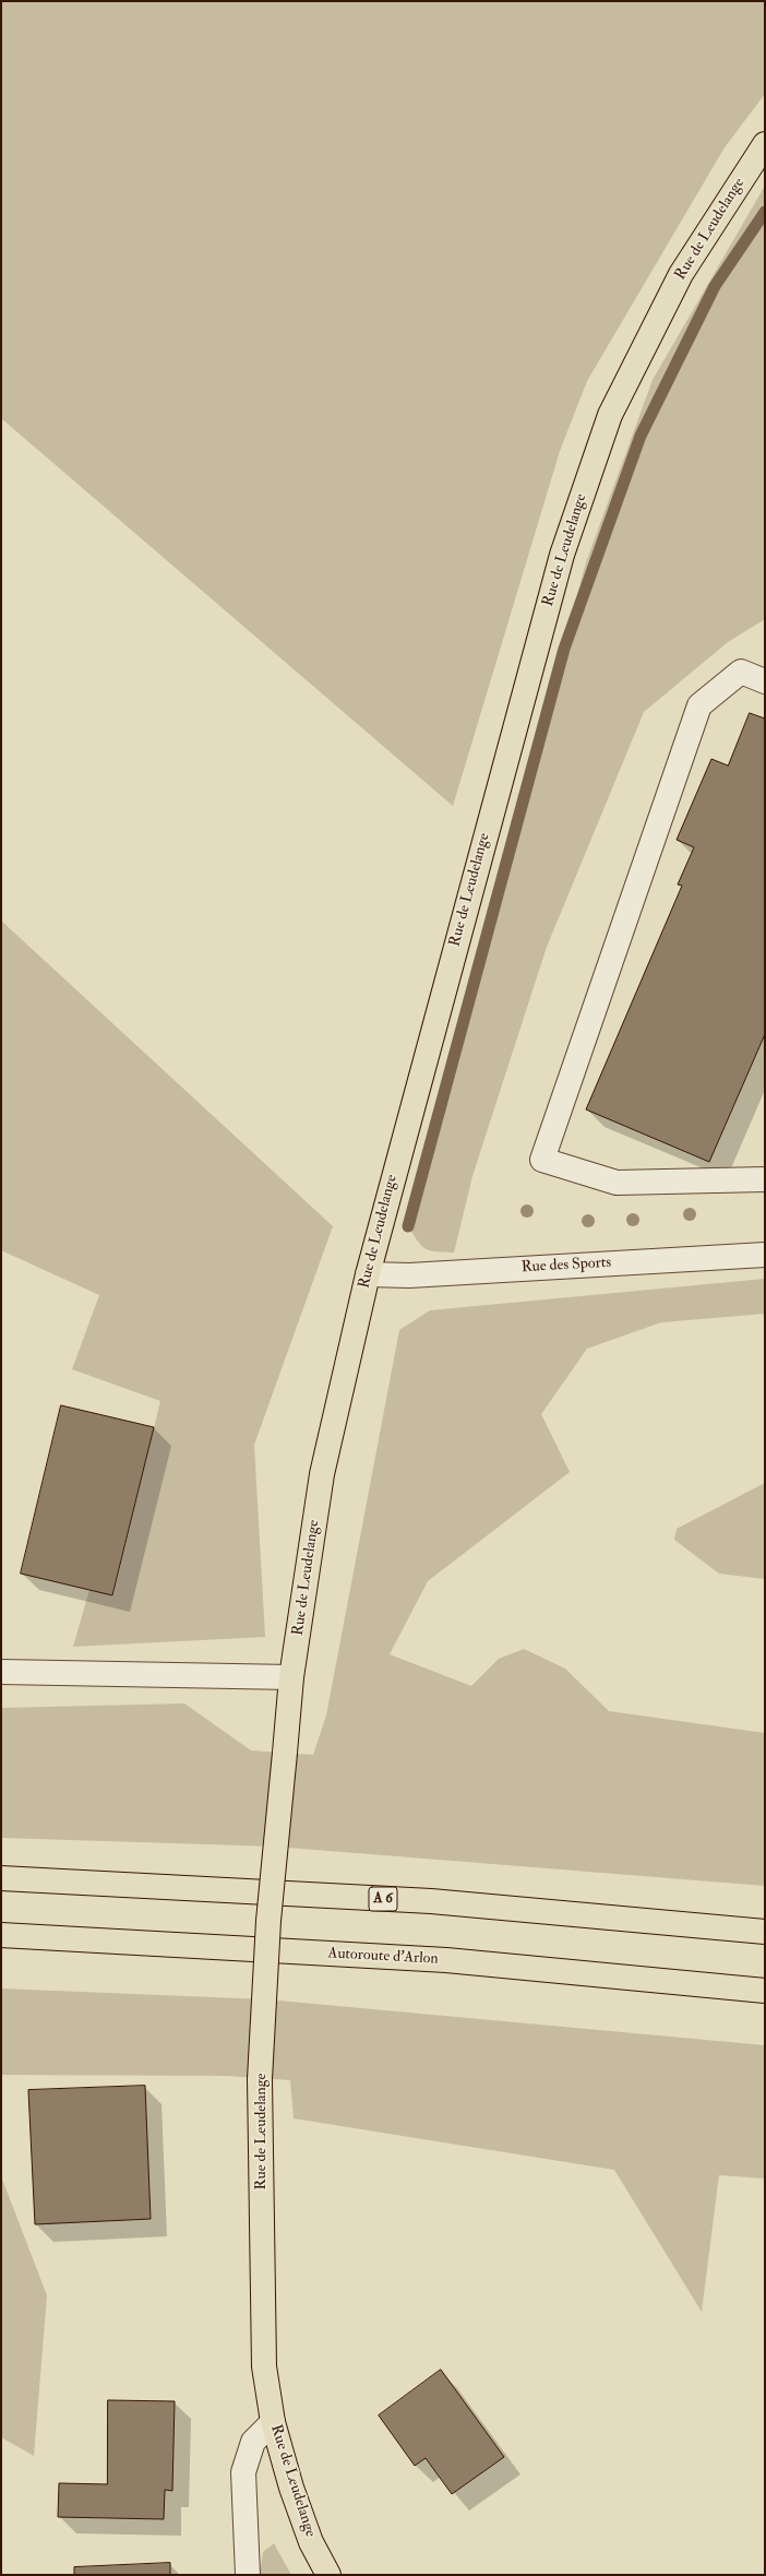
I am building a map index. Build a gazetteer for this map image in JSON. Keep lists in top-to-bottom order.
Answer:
{
  "streets": {
    "main road": ["Rue de Leudelange", "A 6", "Autoroute d'Arlon"],
    "street": ["Rue des Sports"]
  },
  "crossings": [
    ["Rue de Leudelange", "Rue des Sports"]
  ]
}
